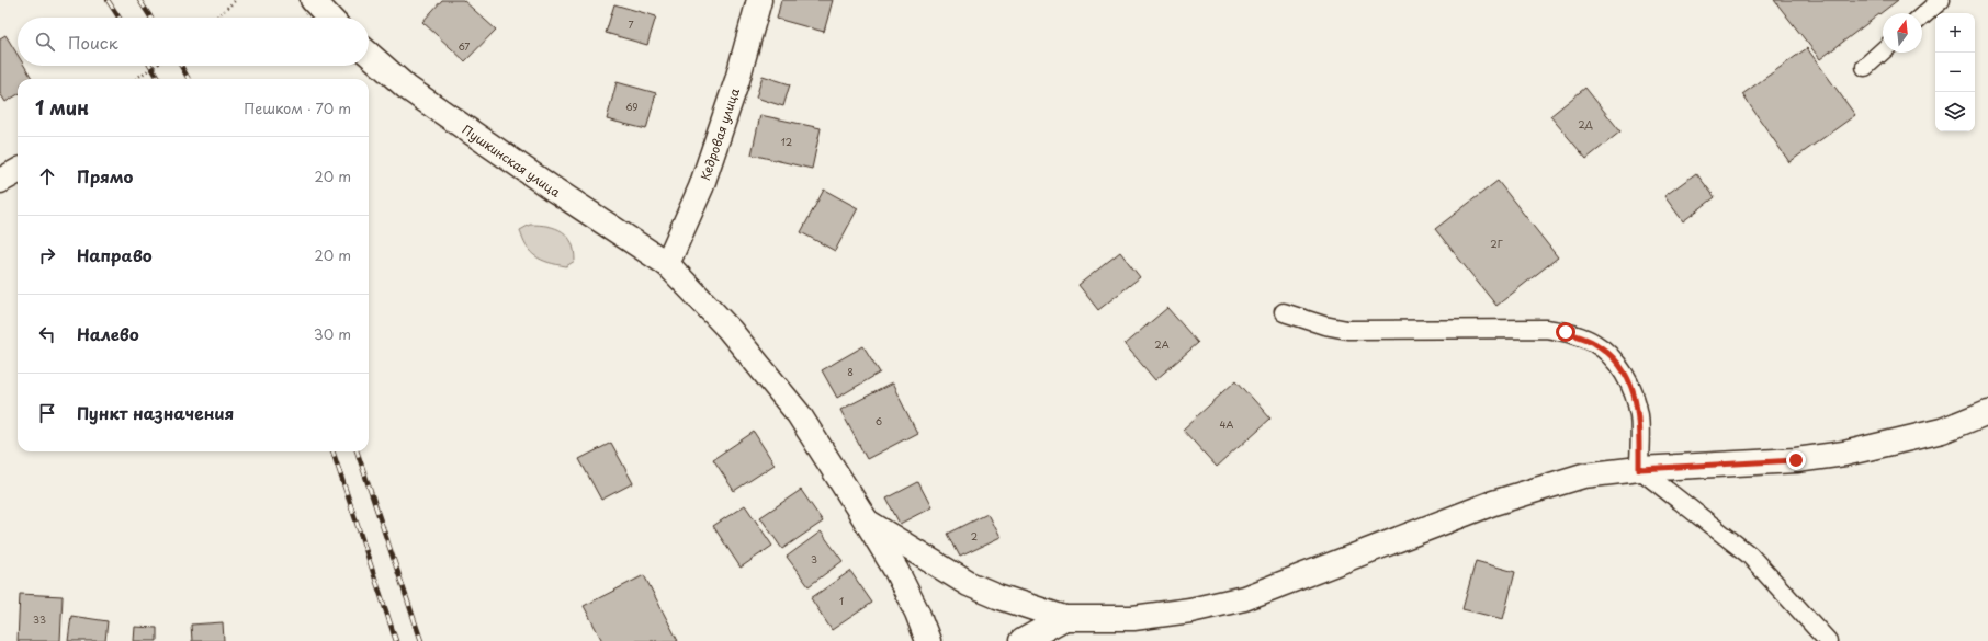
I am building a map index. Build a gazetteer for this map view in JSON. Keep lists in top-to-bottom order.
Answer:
{
  "streets": {
    "street": ["Кедровая улица", "Пушкинская улица"]
  },
  "crossings": [
    ["Кедровая улица", "Пушкинская улица"]
  ],
  "house_numbers": [
    "7",
    "67",
    "69",
    "2Д",
    "12",
    "2Г",
    "2А",
    "8",
    "6",
    "4А",
    "2",
    "3",
    "1",
    "33"
  ],
  "north": "top",
  "page": {
    "map_buttons": ["+", "−"],
    "search": "Поиск",
    "heading": ["1 мин", "Пешком · 70 m"],
    "list": [
      ["Прямо", "20 m"],
      ["Направо", "20 m"],
      ["Налево", "30 m"],
      "Пункт назначения"
    ]
  }
}
